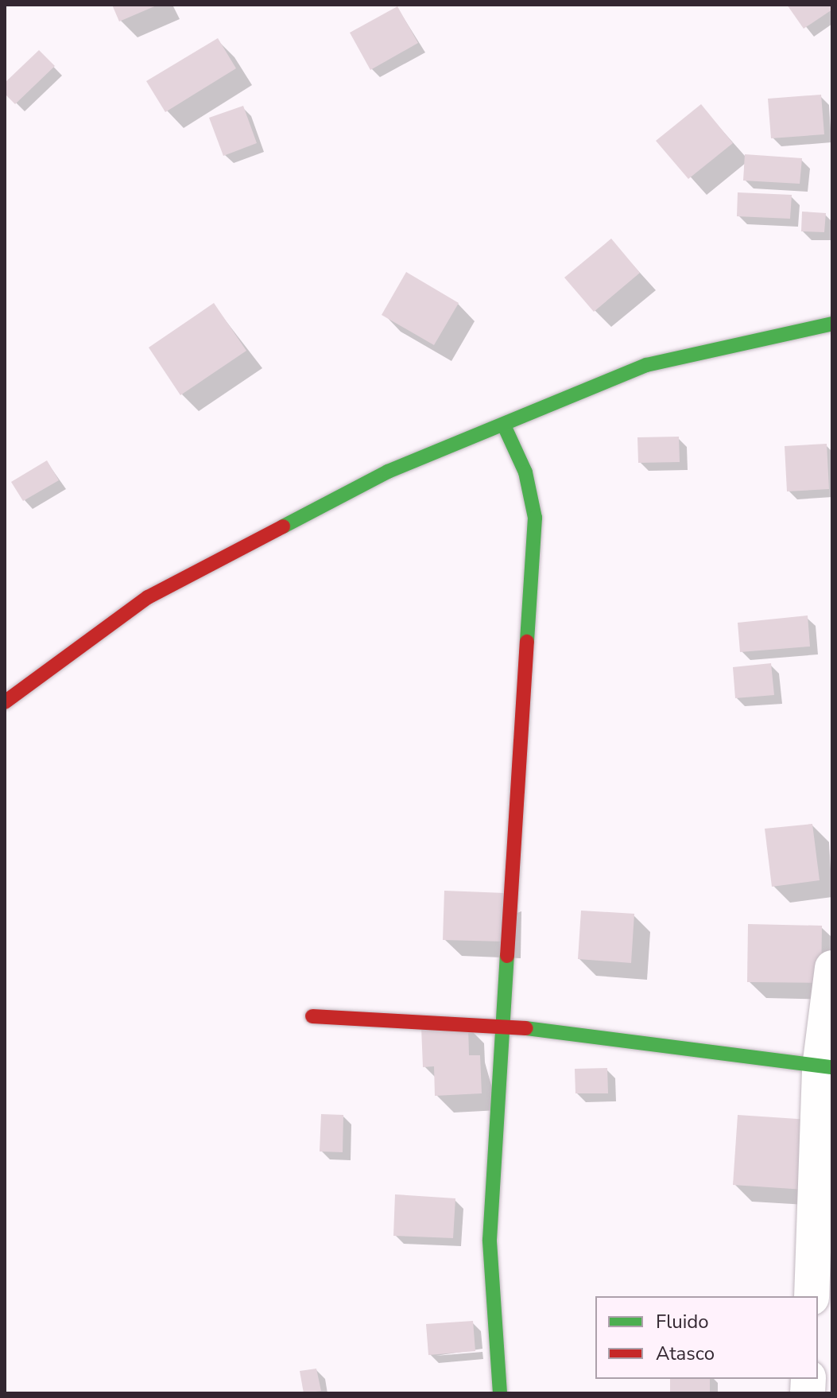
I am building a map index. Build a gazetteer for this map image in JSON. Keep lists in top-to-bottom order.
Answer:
{
  "legend": ["Fluido", "Atasco"]
}
